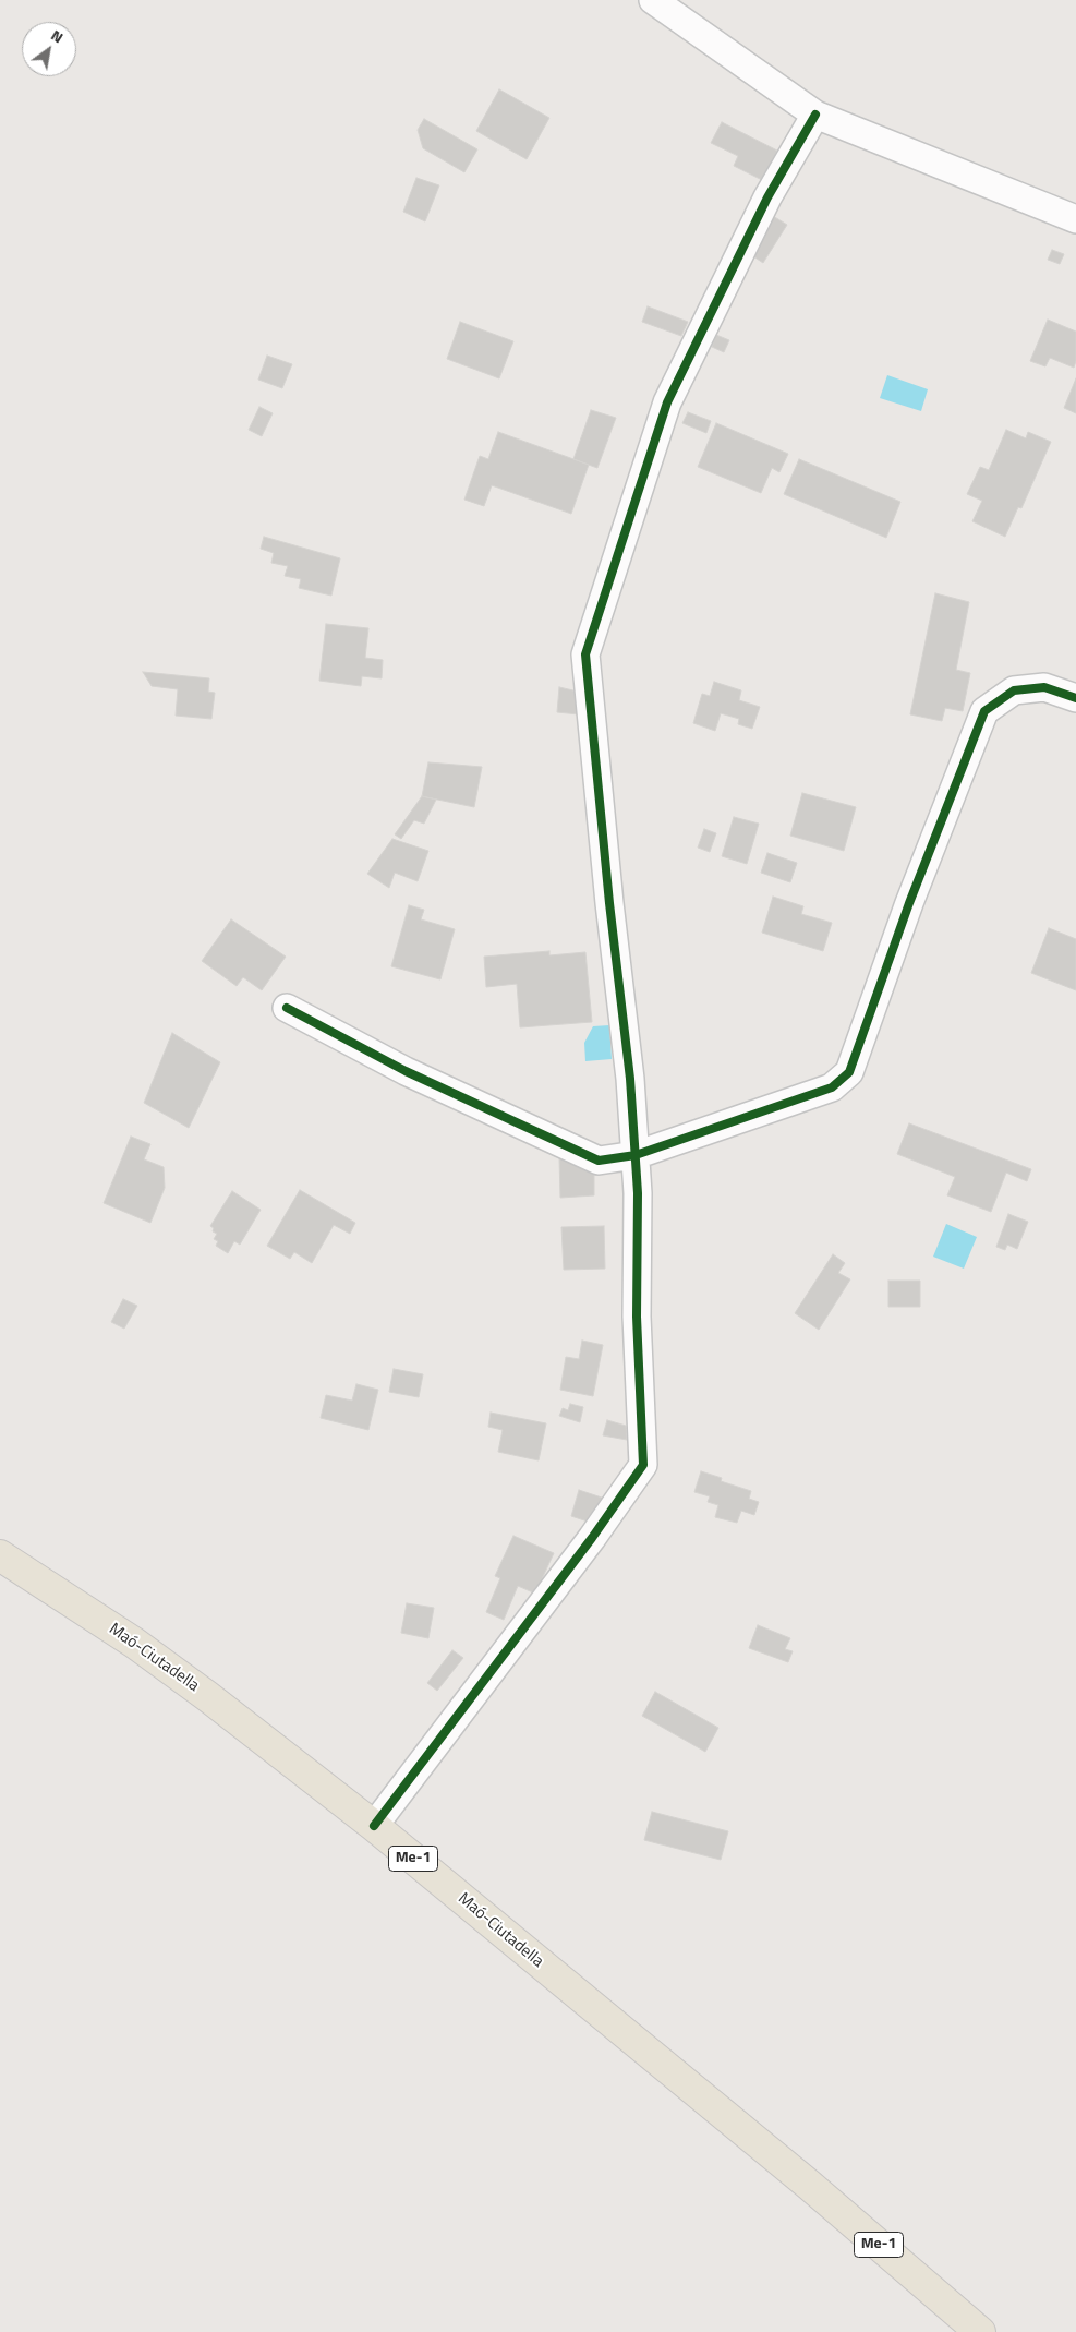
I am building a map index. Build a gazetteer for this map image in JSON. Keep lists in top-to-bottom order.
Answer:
{
  "streets": {
    "main road": ["Maó-Ciutadella", "Me-1"]
  },
  "north": "top right"
}
